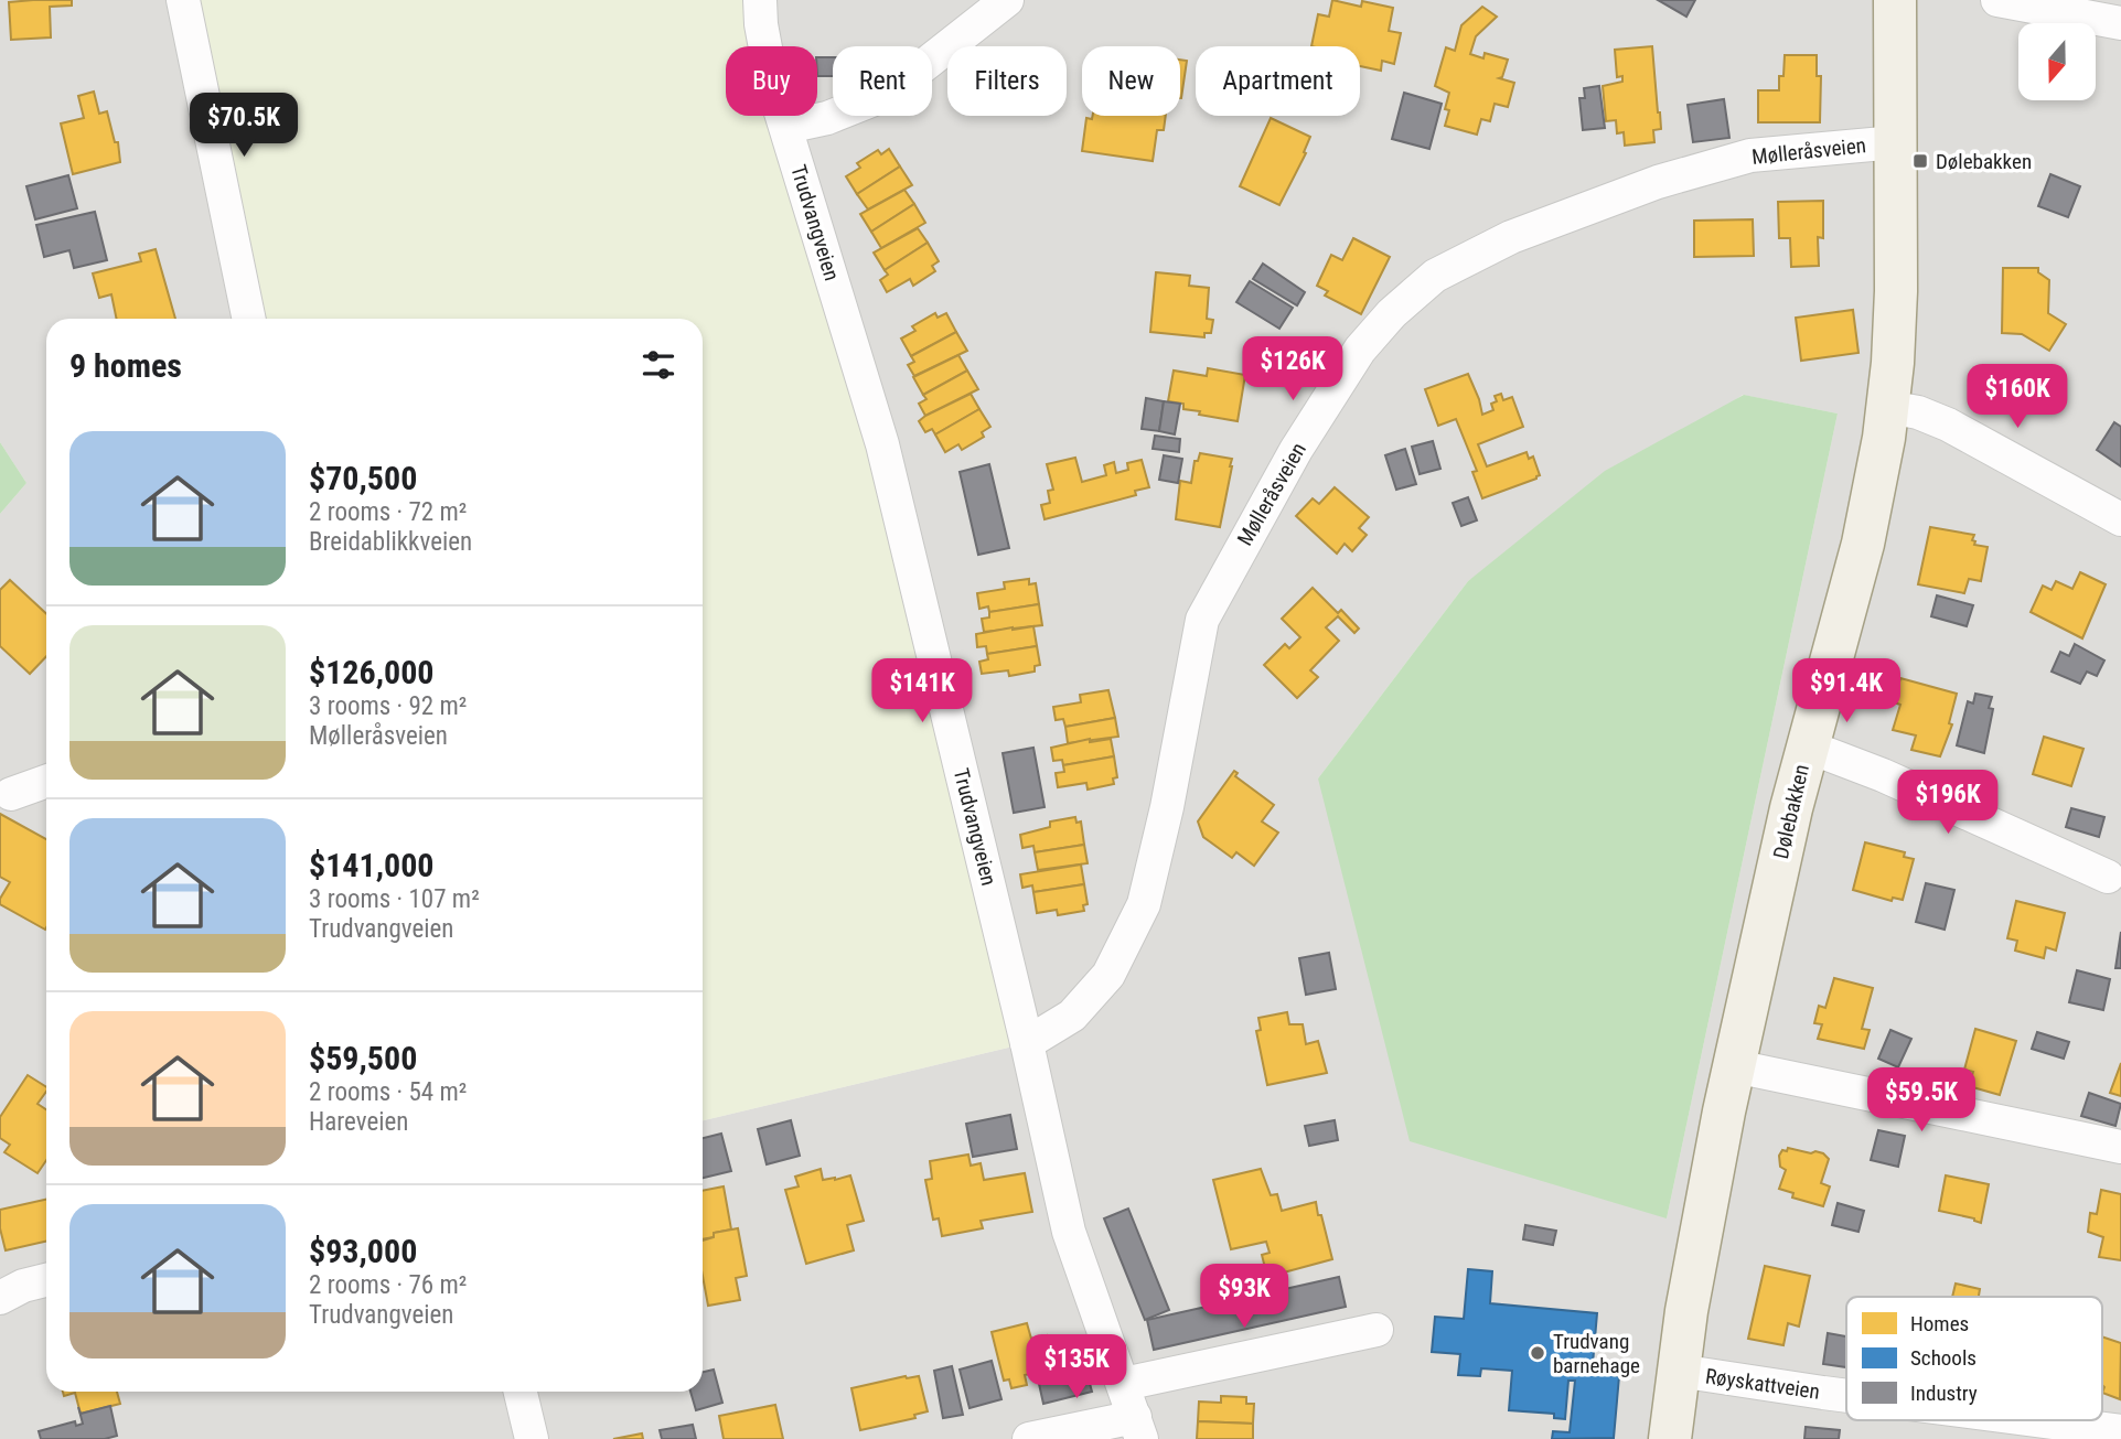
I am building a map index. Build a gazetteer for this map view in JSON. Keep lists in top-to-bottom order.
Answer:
{
  "streets": {
    "main road": ["Dølebakken"],
    "street": ["Mølleråsveien", "Trudvangveien", "Røyskattveien"]
  },
  "crossings": [
    ["Mølleråsveien", "Trudvangveien"],
    ["Mølleråsveien", "Dølebakken"],
    ["Dølebakken", "Røyskattveien"]
  ],
  "places": {
    "transit": ["Dølebakken"],
    "other": ["Trudvang barnehage"]
  },
  "legend": ["Homes", "Schools", "Industry"],
  "north": "bottom",
  "page": {
    "chip": [
      "Buy",
      "Rent",
      "Filters",
      "New",
      "Apartment"
    ],
    "price": [
      "$70.5K",
      "$126K",
      "$160K",
      "$141K",
      "$91.4K",
      "$196K",
      "$59.5K",
      "$93K",
      "$135K"
    ],
    "heading": "9 homes",
    "list": [
      {
        "name": "$70,500",
        "note": "2 rooms · 72 m² · Breidablikkveien"
      },
      {
        "name": "$126,000",
        "note": "3 rooms · 92 m² · Mølleråsveien"
      },
      {
        "name": "$141,000",
        "note": "3 rooms · 107 m² · Trudvangveien"
      },
      {
        "name": "$59,500",
        "note": "2 rooms · 54 m² · Hareveien"
      },
      {
        "name": "$93,000",
        "note": "2 rooms · 76 m² · Trudvangveien"
      }
    ]
  }
}
